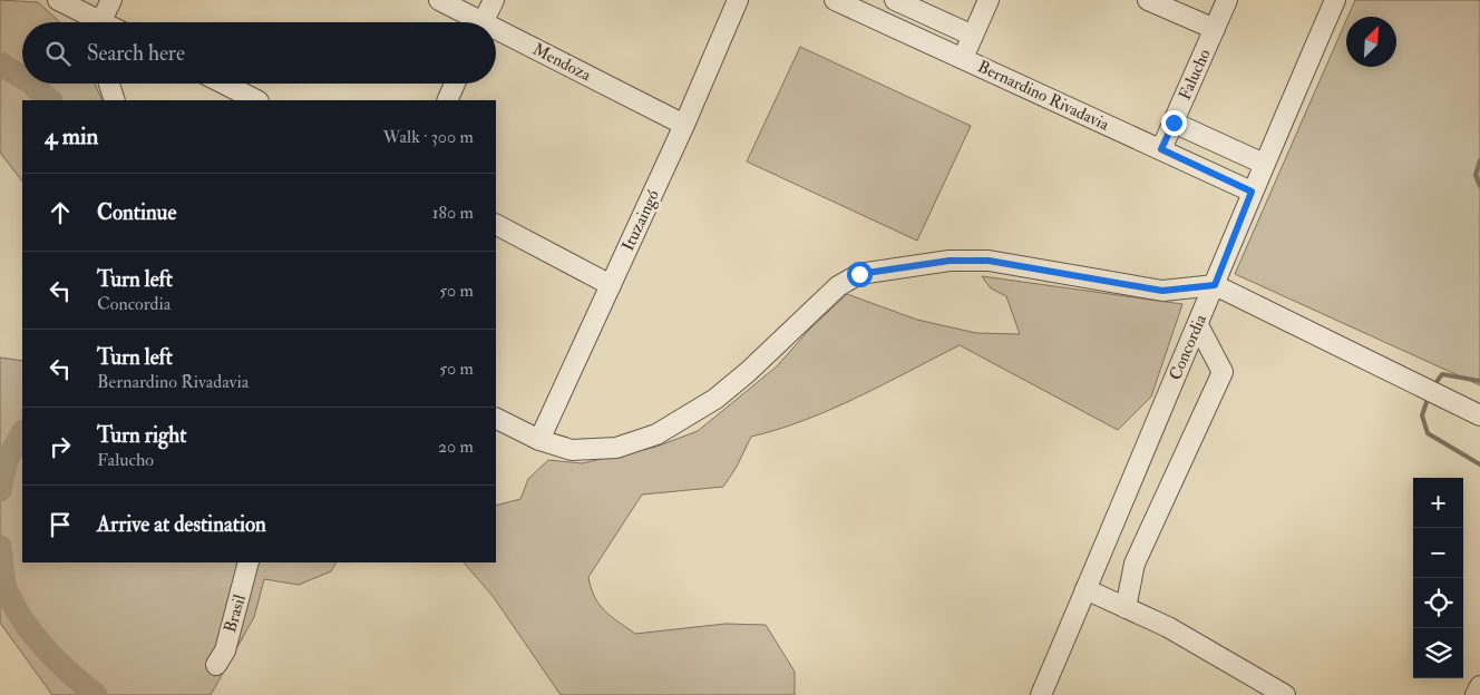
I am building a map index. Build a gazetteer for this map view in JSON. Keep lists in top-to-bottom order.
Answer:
{
  "streets": {
    "street": [
      "Mendoza",
      "Falucho",
      "Bernardino Rivadavia",
      "Ituzaingó",
      "Concordia",
      "Brasil"
    ]
  },
  "crossings": [
    ["Mendoza", "Ituzaingó"],
    ["Falucho", "Bernardino Rivadavia"],
    ["Bernardino Rivadavia", "Concordia"]
  ],
  "north": "top right",
  "page": {
    "search": "Search here",
    "heading": ["4 min", "Walk · 300 m"],
    "list": [
      ["Continue", "180 m"],
      ["Turn left", "Concordia", "50 m"],
      ["Turn left", "Bernardino Rivadavia", "50 m"],
      ["Turn right", "Falucho", "20 m"],
      "Arrive at destination"
    ],
    "map_buttons": ["+", "−"]
  }
}
